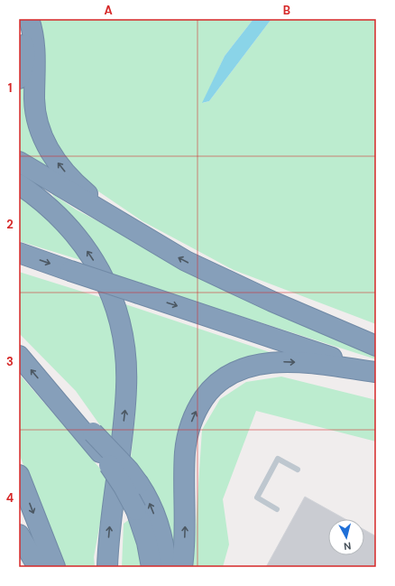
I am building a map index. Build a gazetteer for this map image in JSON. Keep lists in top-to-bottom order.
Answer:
{
  "north": "bottom",
  "grid": {
    "columns": ["A", "B"],
    "rows": [
      "1",
      "2",
      "3",
      "4"
    ]
  }
}
